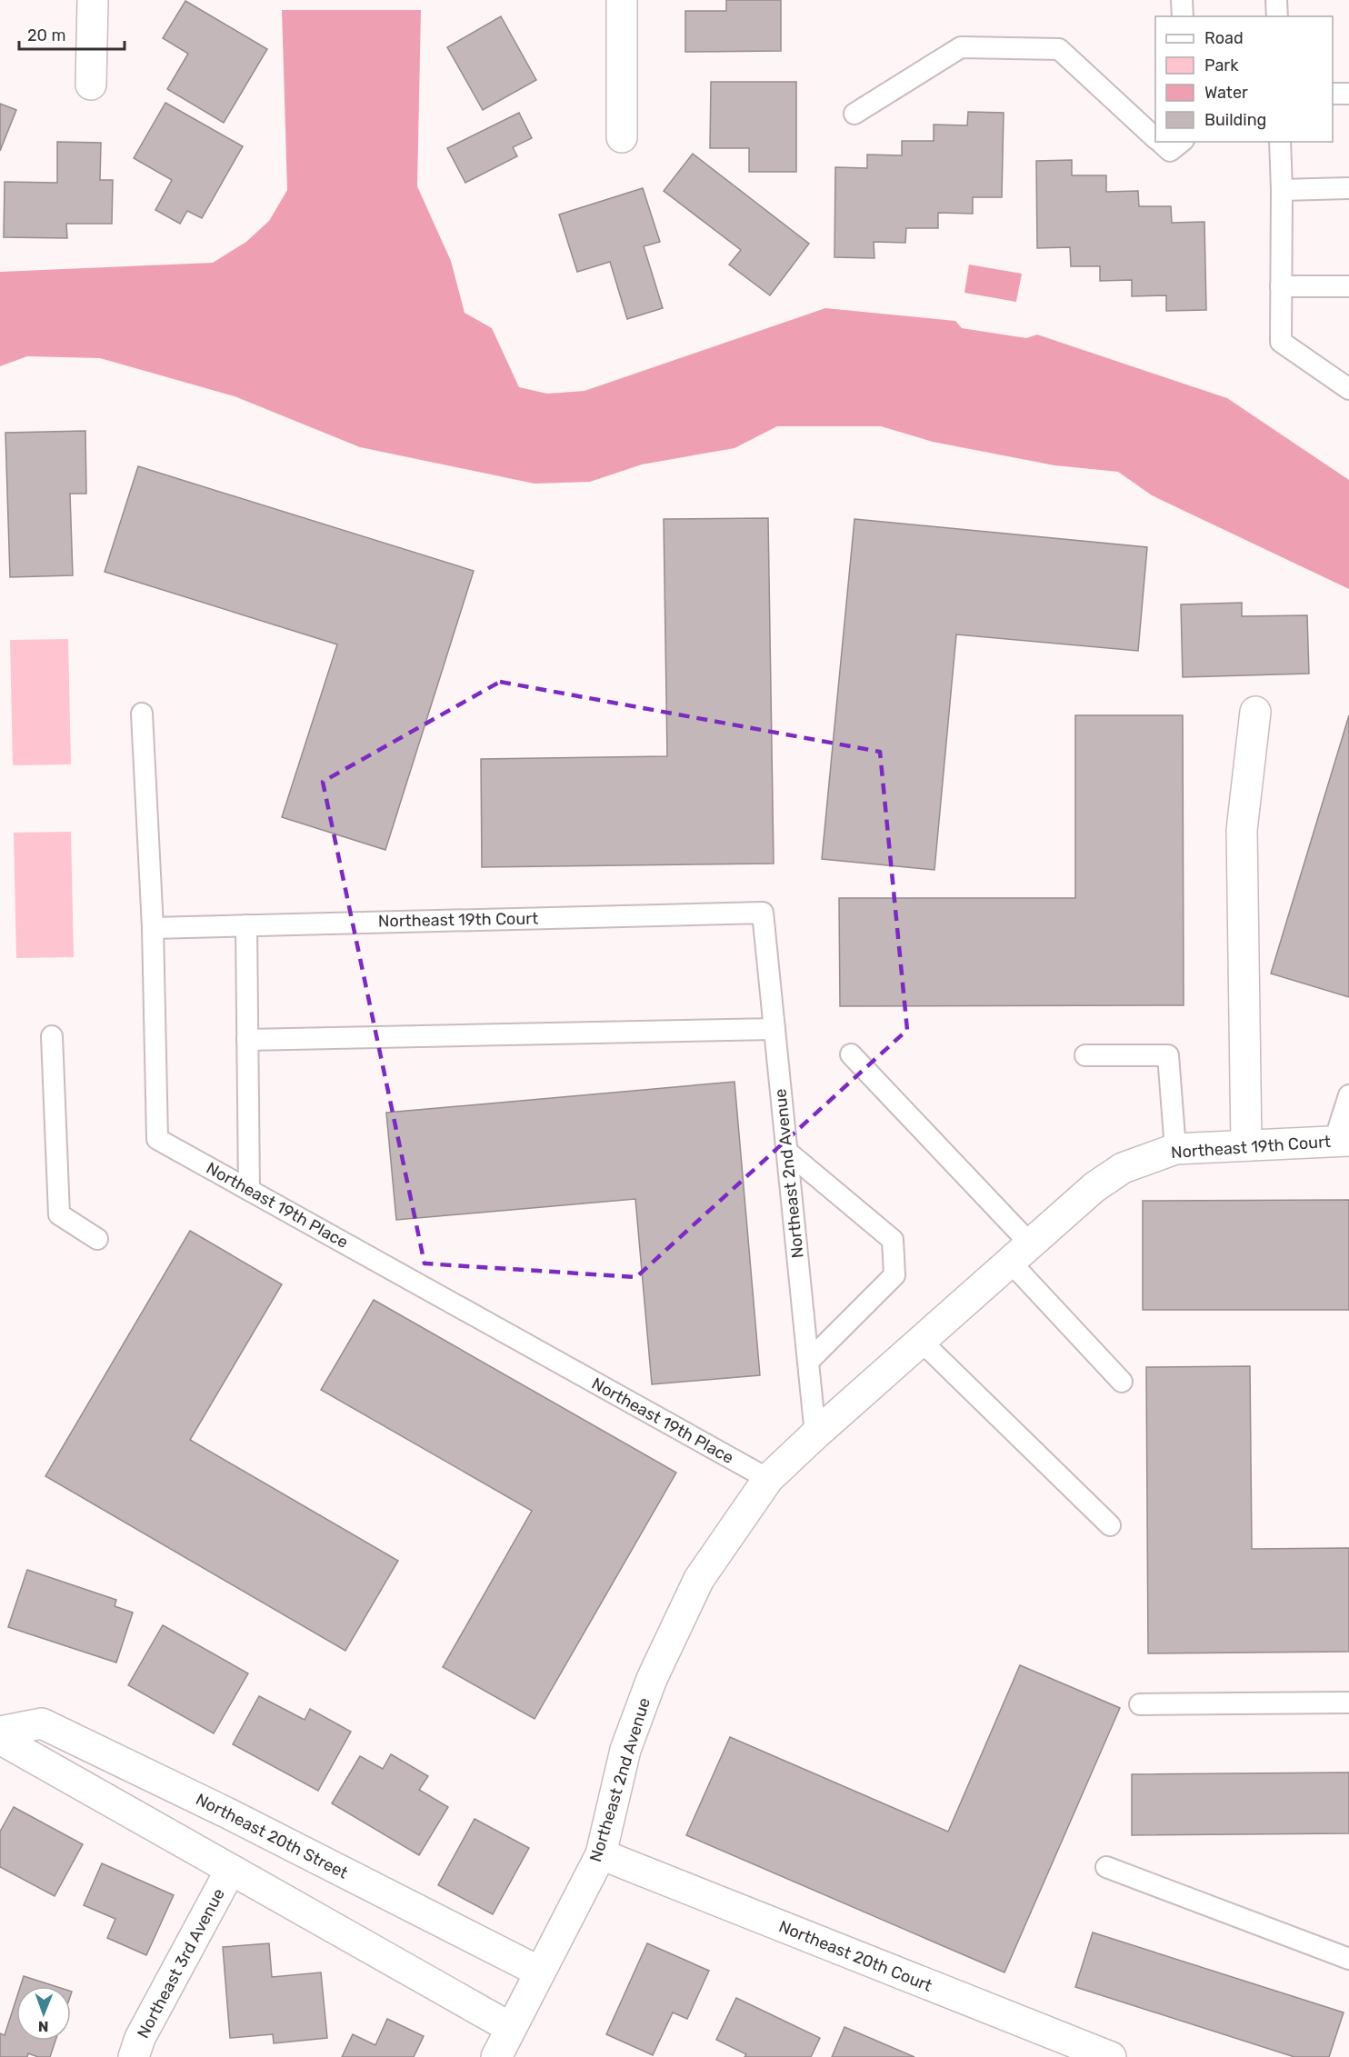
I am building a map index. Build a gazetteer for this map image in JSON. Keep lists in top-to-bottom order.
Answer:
{
  "streets": {
    "street": [
      "Northeast 19th Court",
      "Northeast 2nd Avenue",
      "Northeast 20th Street",
      "Northeast 20th Court",
      "Northeast 3rd Avenue"
    ],
    "lane": ["Northeast 19th Place"]
  },
  "crossings": [
    ["Northeast 19th Court", "Northeast 2nd Avenue"],
    ["Northeast 19th Court", "Northeast 19th Place"],
    ["Northeast 2nd Avenue", "Northeast 19th Place"],
    ["Northeast 2nd Avenue", "Northeast 20th Street"],
    ["Northeast 2nd Avenue", "Northeast 20th Court"]
  ],
  "legend": [
    "Road",
    "Park",
    "Water",
    "Building"
  ],
  "scale_bar": "20 m",
  "north": "bottom"
}
